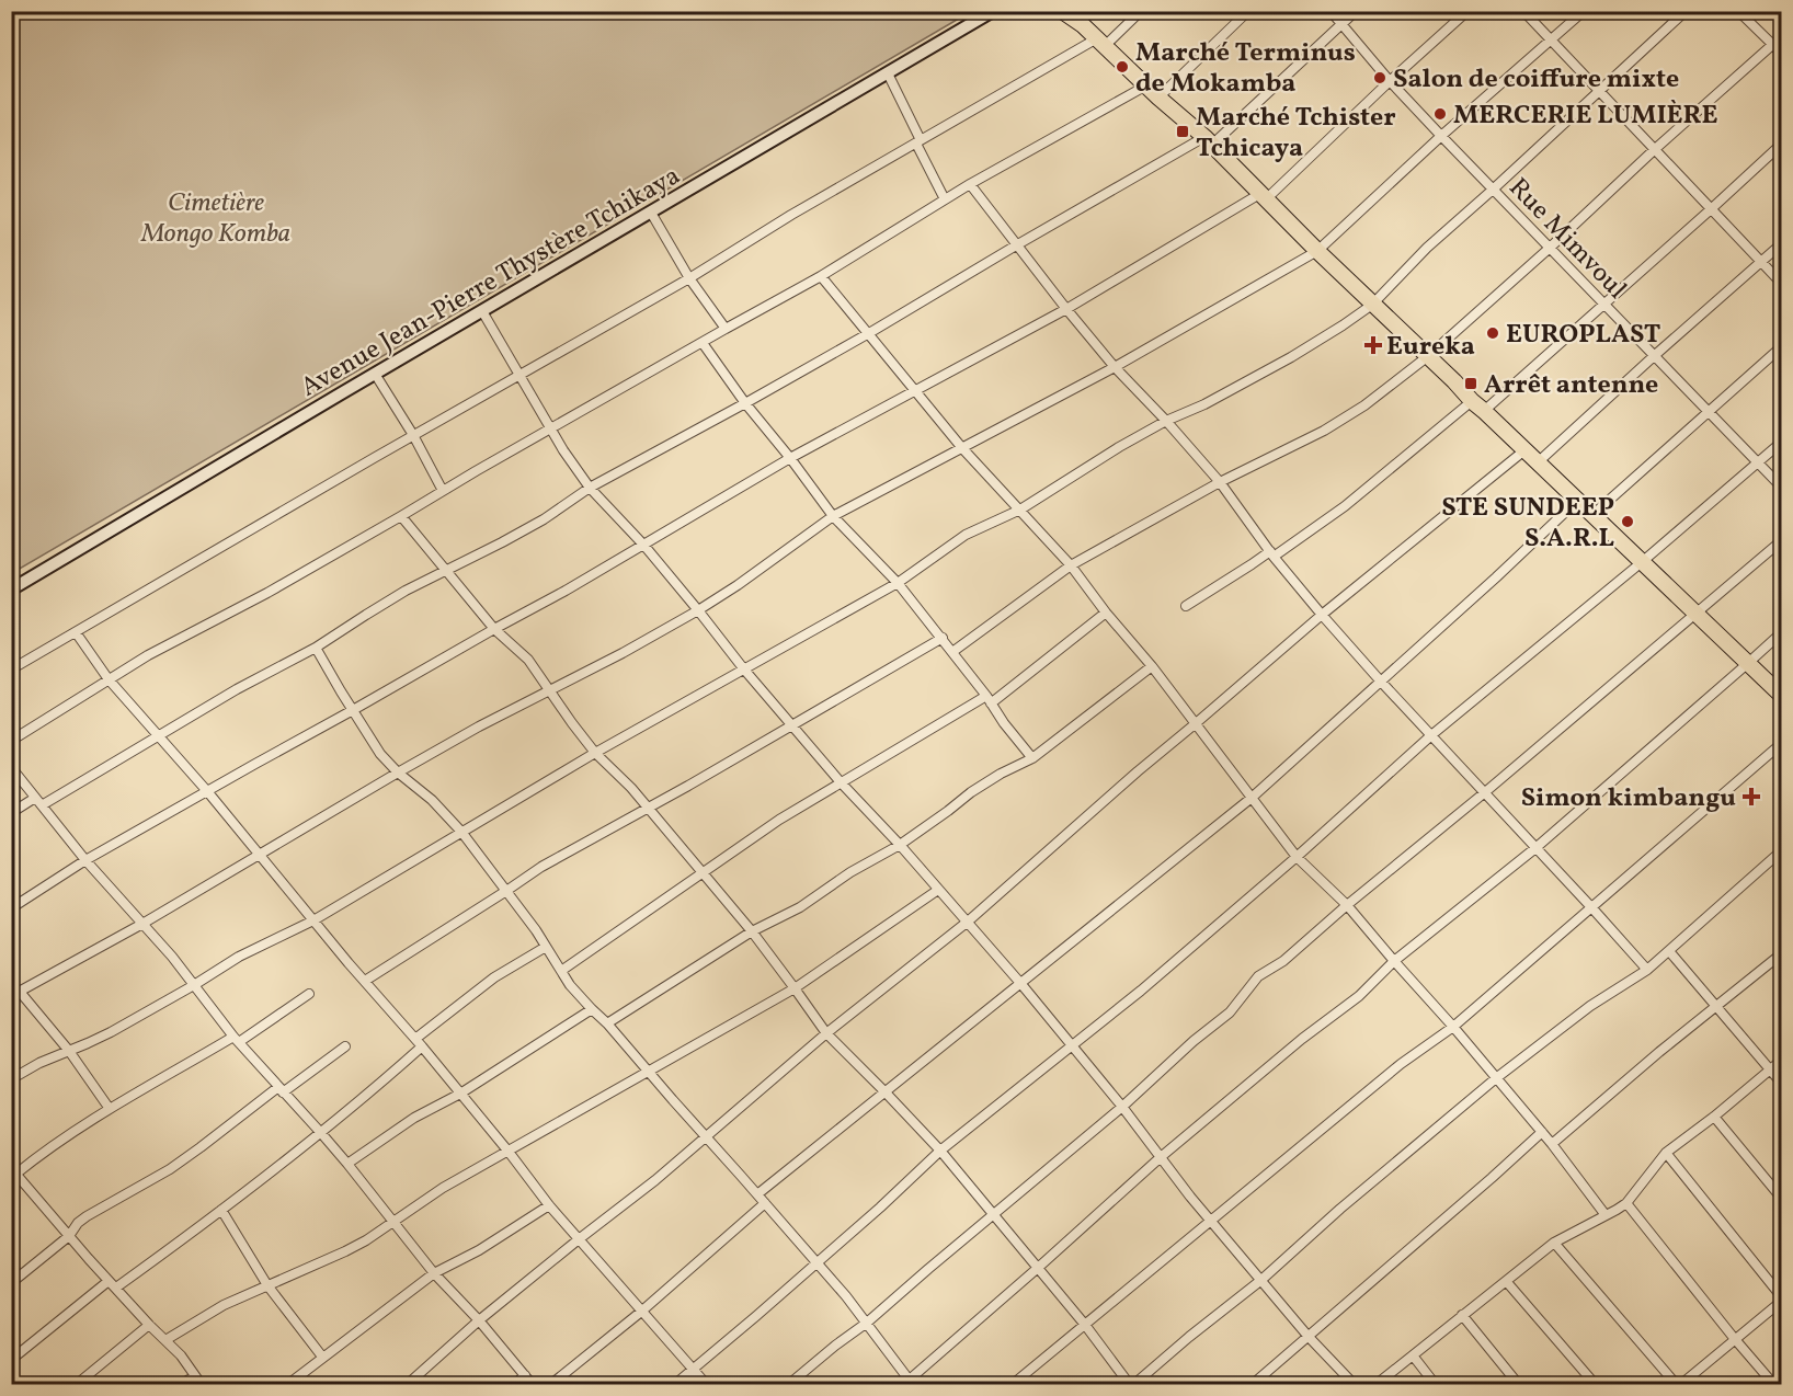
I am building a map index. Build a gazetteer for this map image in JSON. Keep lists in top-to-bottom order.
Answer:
{
  "streets": {
    "street": ["Rue Mimvoul", "Avenue Jean-Pierre Thystère Tchikaya"]
  },
  "parks": ["Cimetière Mongo Komba"],
  "places": {
    "other": [
      "Marché Terminus de Mokamba",
      "Salon de coiffure mixte",
      "MERCERIE LUMIÈRE",
      "EUROPLAST",
      "STE SUNDEEP S.A.R.L"
    ],
    "transit": ["Marché Tchister Tchicaya", "Arrêt antenne"],
    "health": ["Eureka", "Simon kimbangu"]
  }
}
